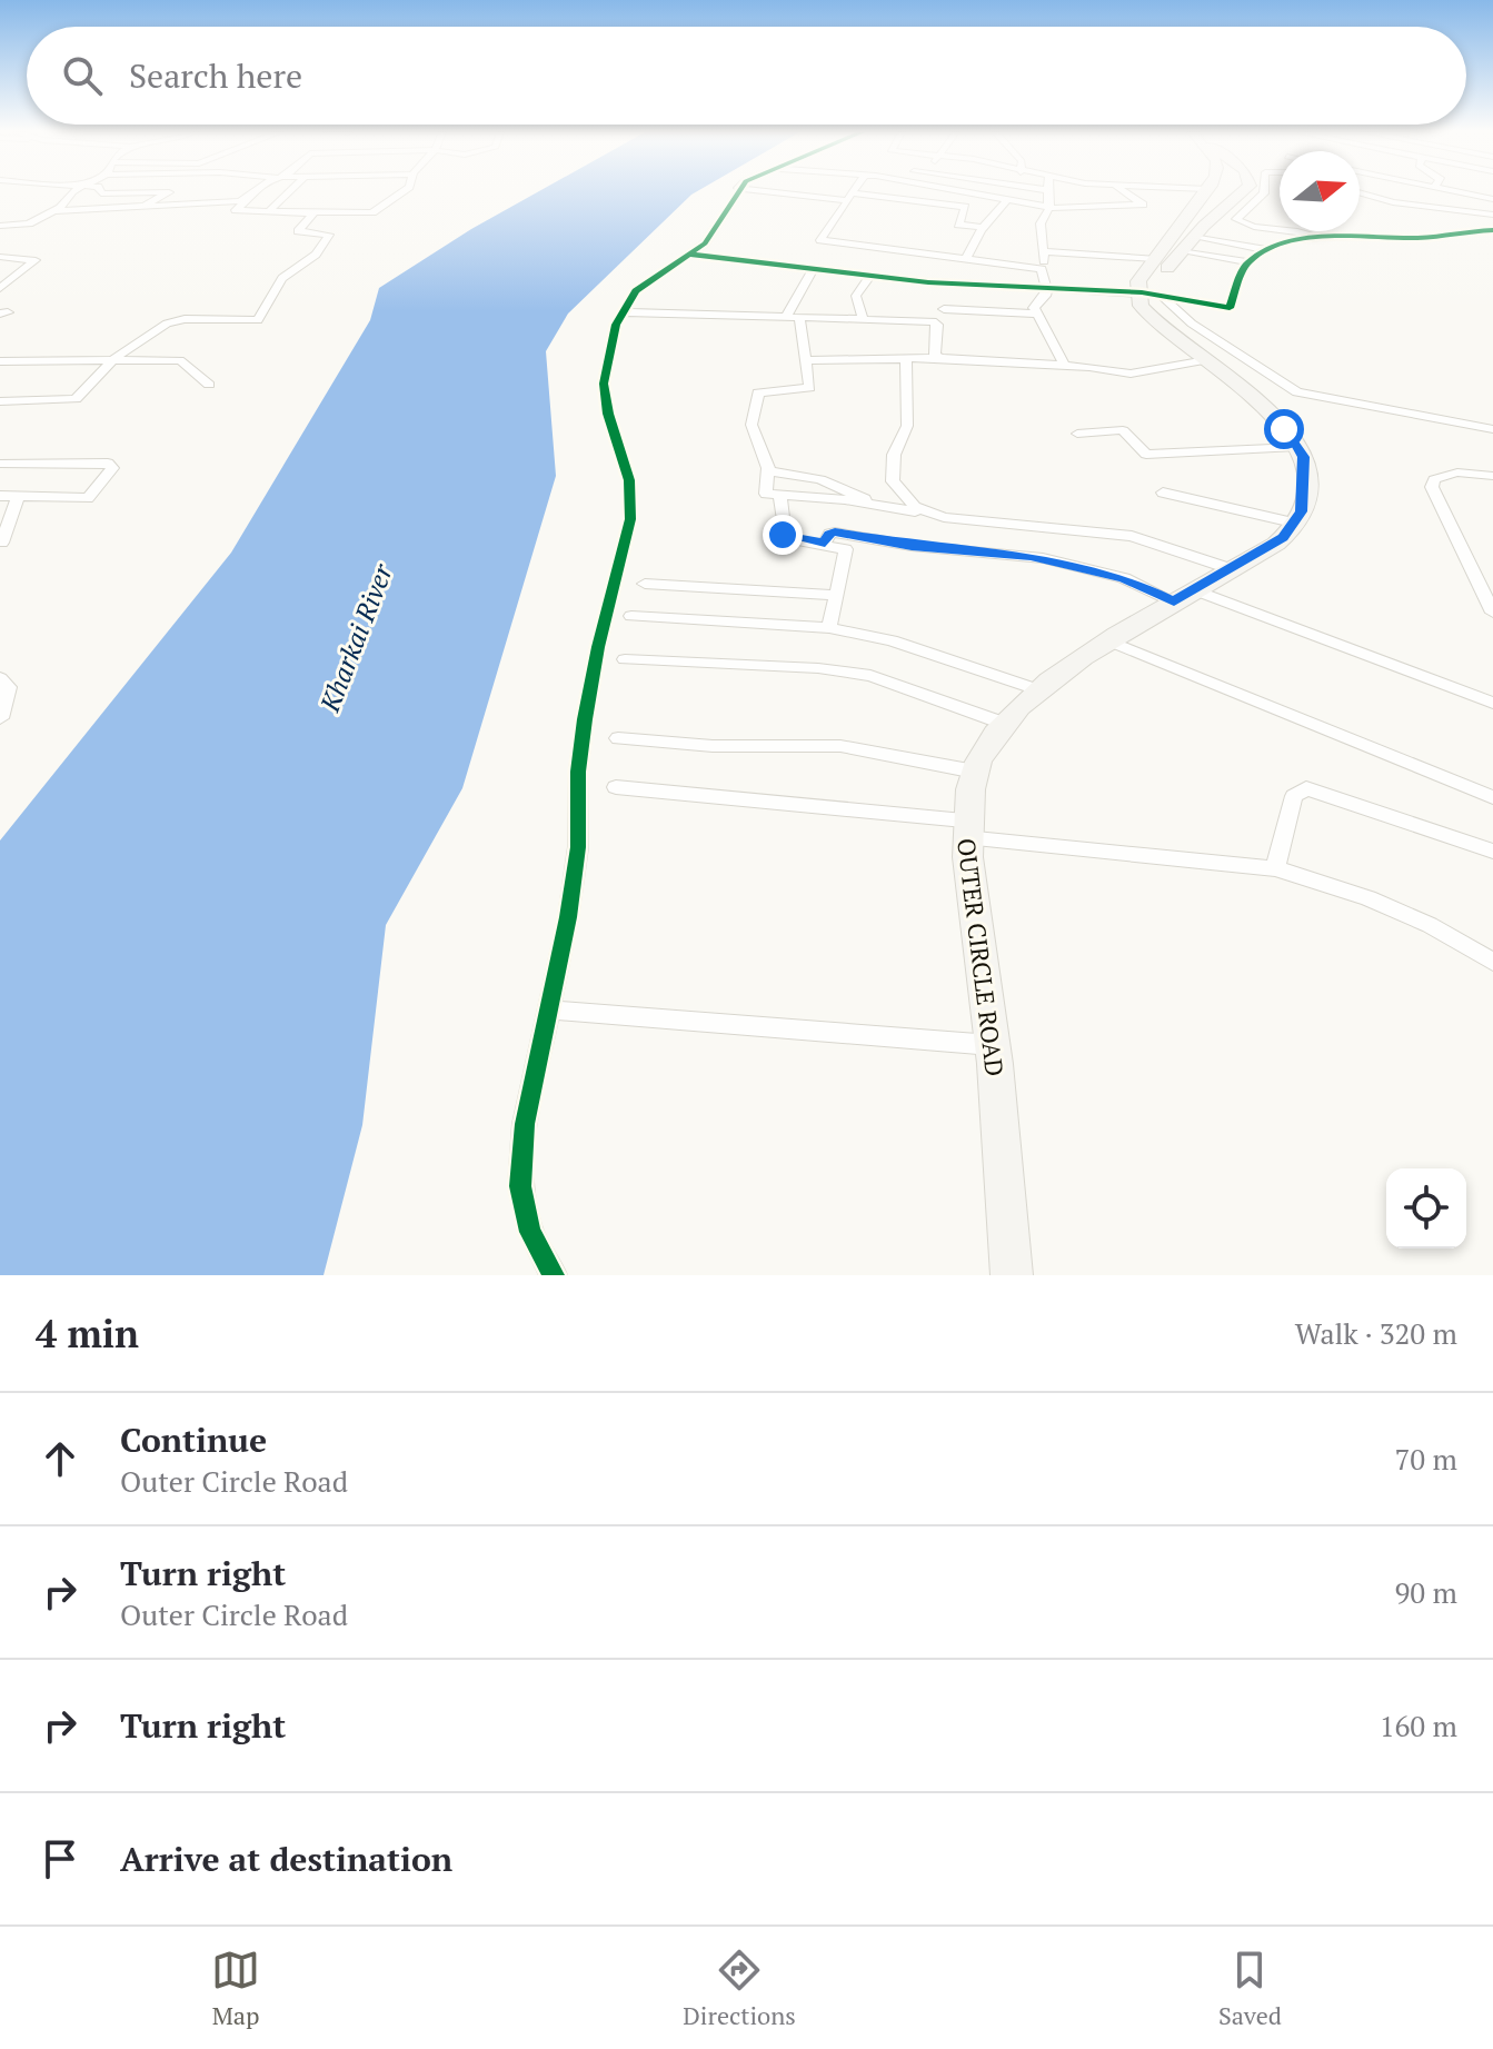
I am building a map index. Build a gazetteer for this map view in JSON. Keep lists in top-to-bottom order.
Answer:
{
  "streets": {
    "main road": ["OUTER CIRCLE ROAD"]
  },
  "water": ["Kharkai River"],
  "north": "right",
  "page": {
    "search": "Search here",
    "heading": ["4 min", "Walk · 320 m"],
    "list": [
      ["Continue", "Outer Circle Road", "70 m"],
      ["Turn right", "Outer Circle Road", "90 m"],
      ["Turn right", "160 m"],
      "Arrive at destination"
    ],
    "nav": ["Map", "Directions", "Saved"]
  }
}
